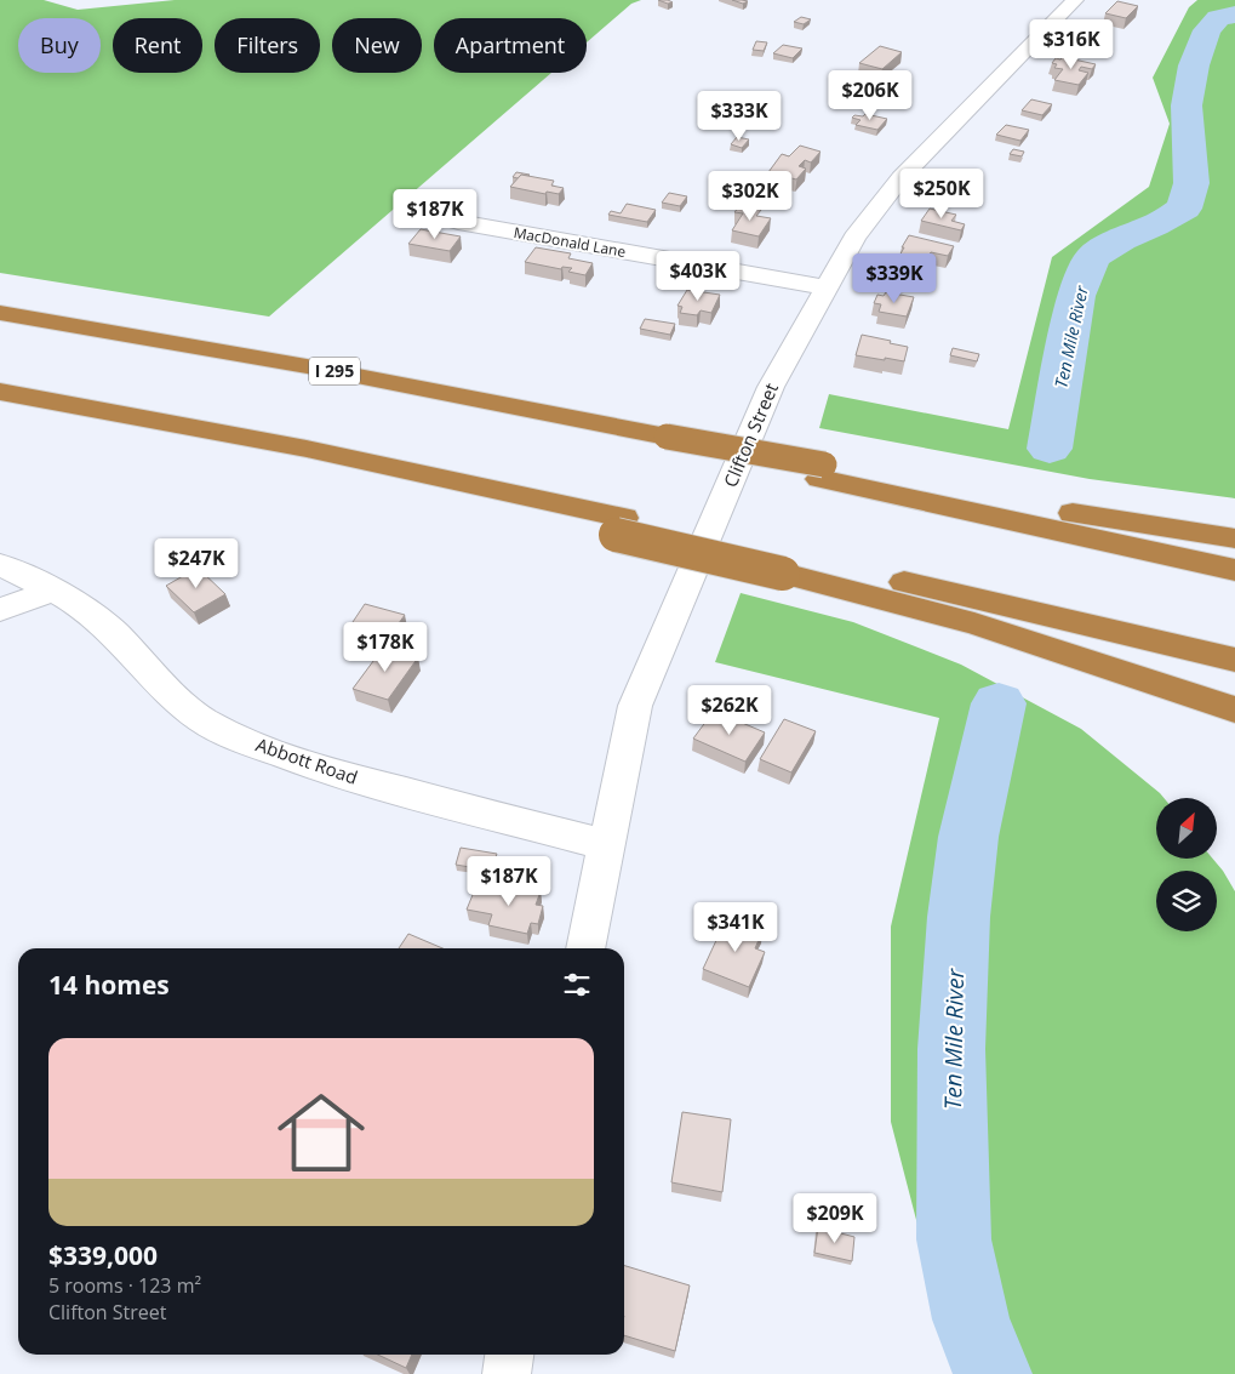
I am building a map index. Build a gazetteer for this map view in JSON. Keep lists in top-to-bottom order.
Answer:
{
  "streets": {
    "highway": ["I 295"],
    "street": ["MacDonald Lane", "Clifton Street", "Abbott Road"]
  },
  "crossings": [
    ["MacDonald Lane", "Clifton Street"],
    ["Clifton Street", "Abbott Road"]
  ],
  "water": ["Ten Mile River"],
  "north": "top right",
  "page": {
    "chip": [
      "Buy",
      "Rent",
      "Filters",
      "New",
      "Apartment"
    ],
    "price": [
      "$316K",
      "$206K",
      "$333K",
      "$250K",
      "$302K",
      "$187K",
      "$403K",
      "$339K",
      "$247K",
      "$178K",
      "$262K",
      "$187K",
      "$341K",
      "$209K"
    ],
    "heading": "14 homes",
    "list": [
      {
        "name": "$339,000",
        "note": "5 rooms · 123 m² · Clifton Street"
      }
    ]
  }
}
